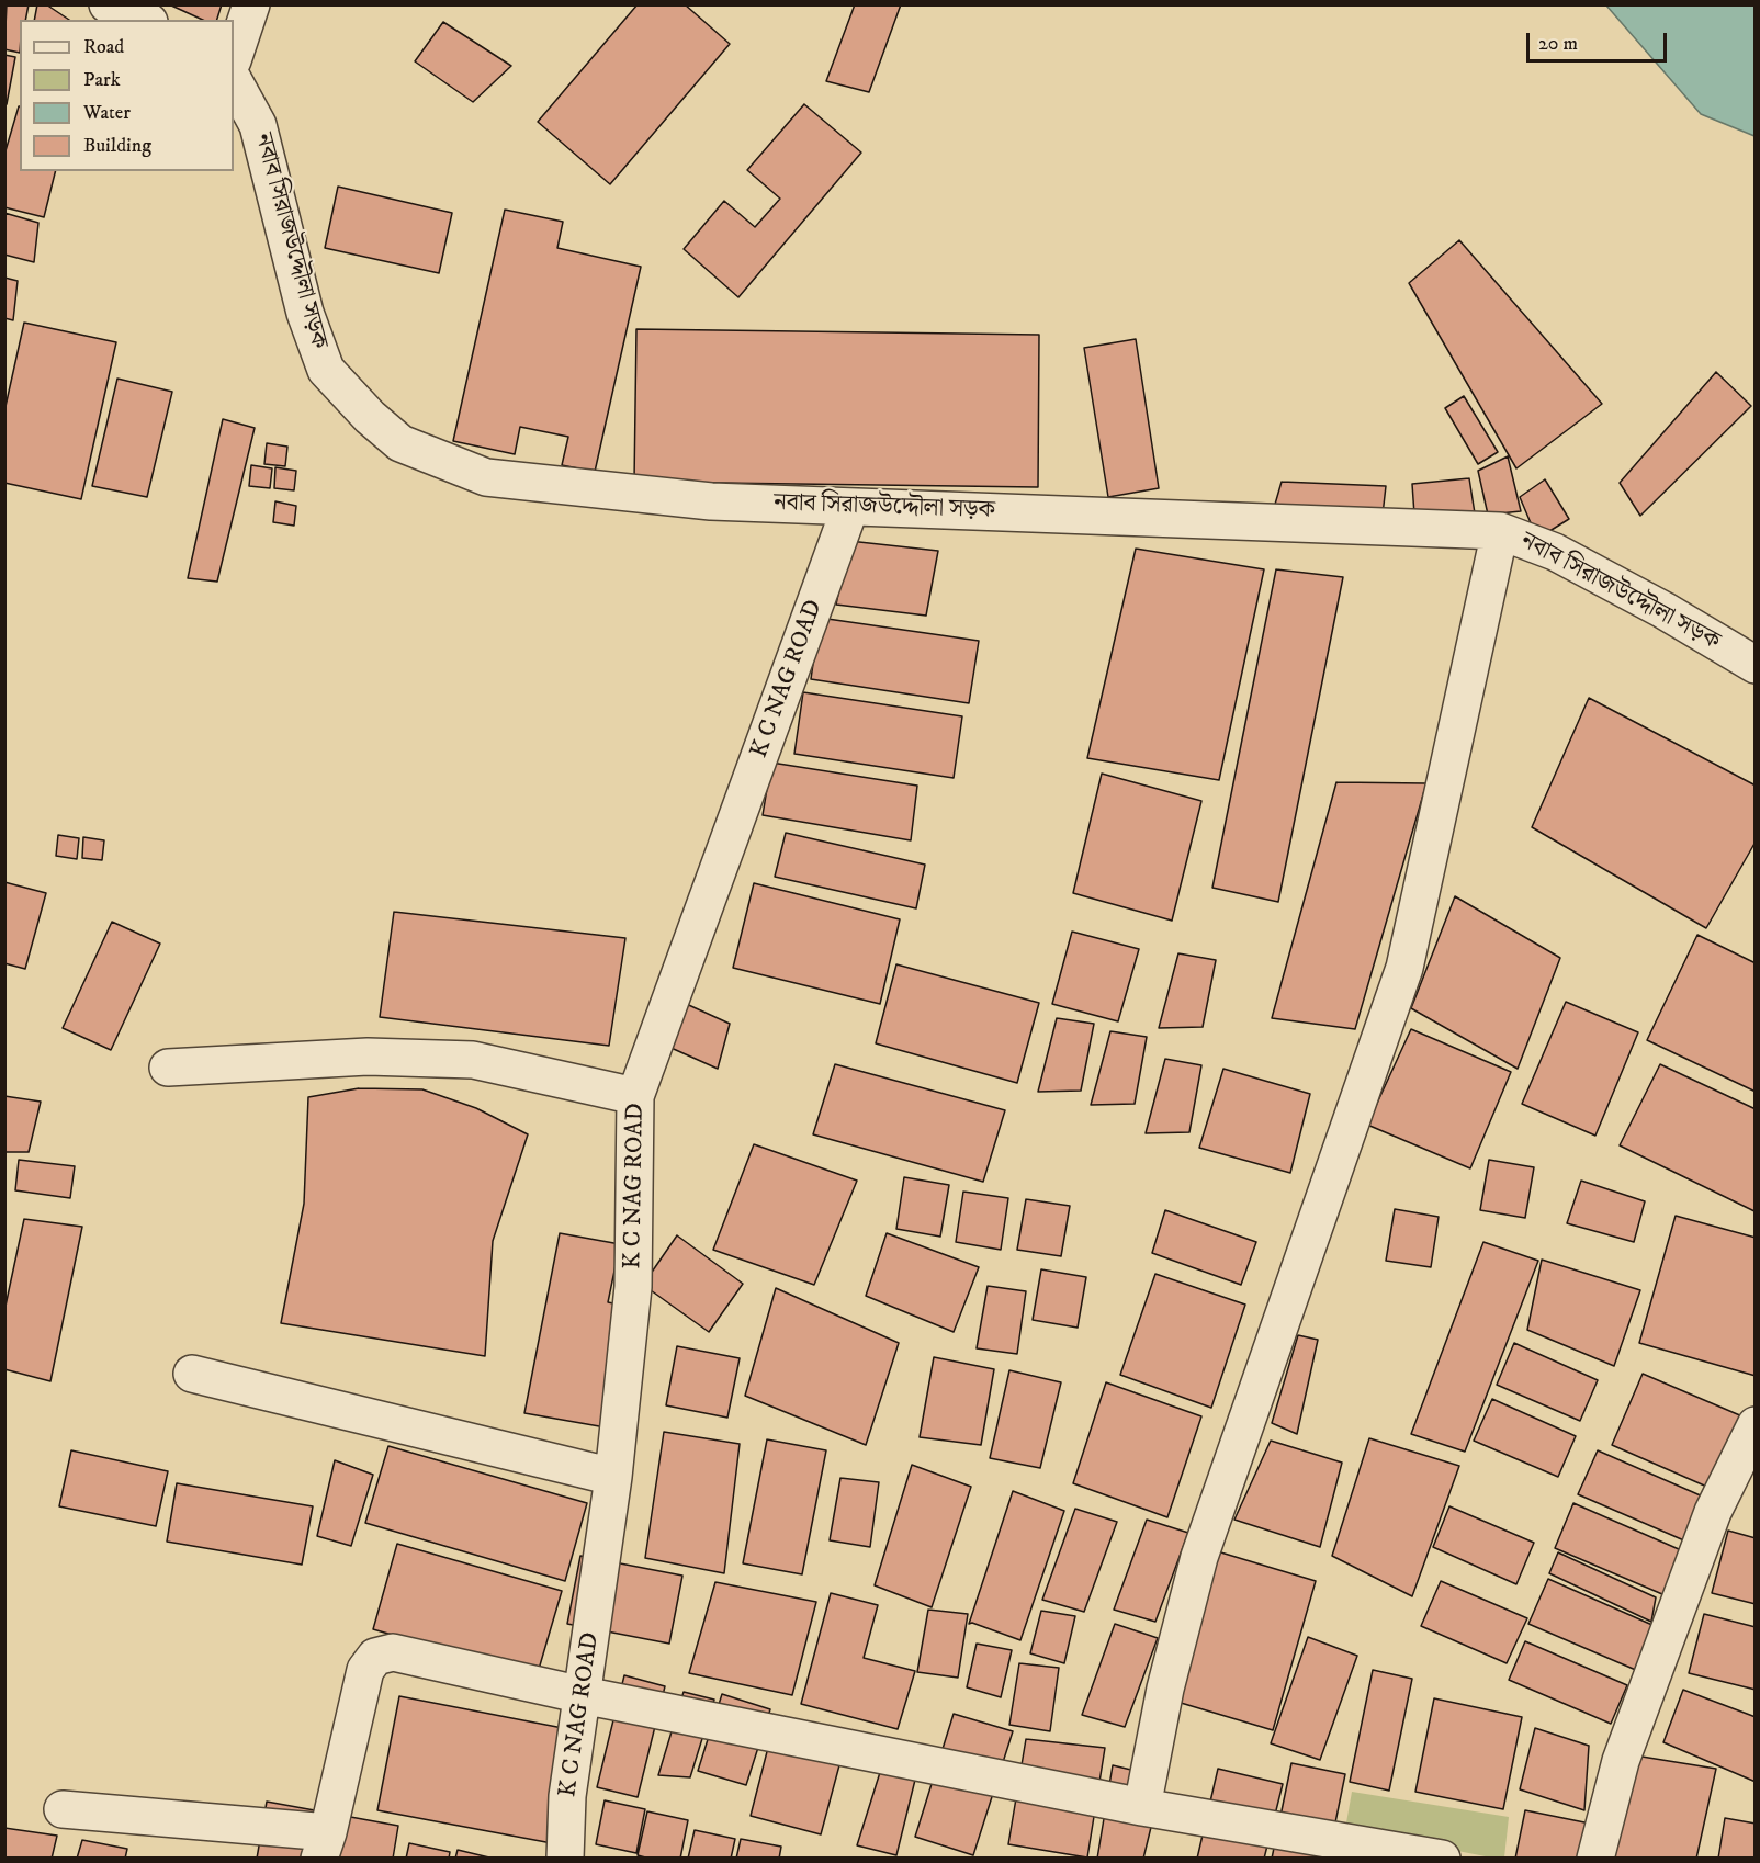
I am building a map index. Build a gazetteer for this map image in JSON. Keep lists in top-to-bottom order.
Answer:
{
  "streets": {
    "street": ["নবাব সিরাজউদ্দৌলা সড়ক", "K C NAG ROAD"]
  },
  "crossings": [
    ["নবাব সিরাজউদ্দৌলা সড়ক", "K C NAG ROAD"]
  ],
  "legend": [
    "Road",
    "Park",
    "Water",
    "Building"
  ],
  "scale_bar": "20 m"
}
